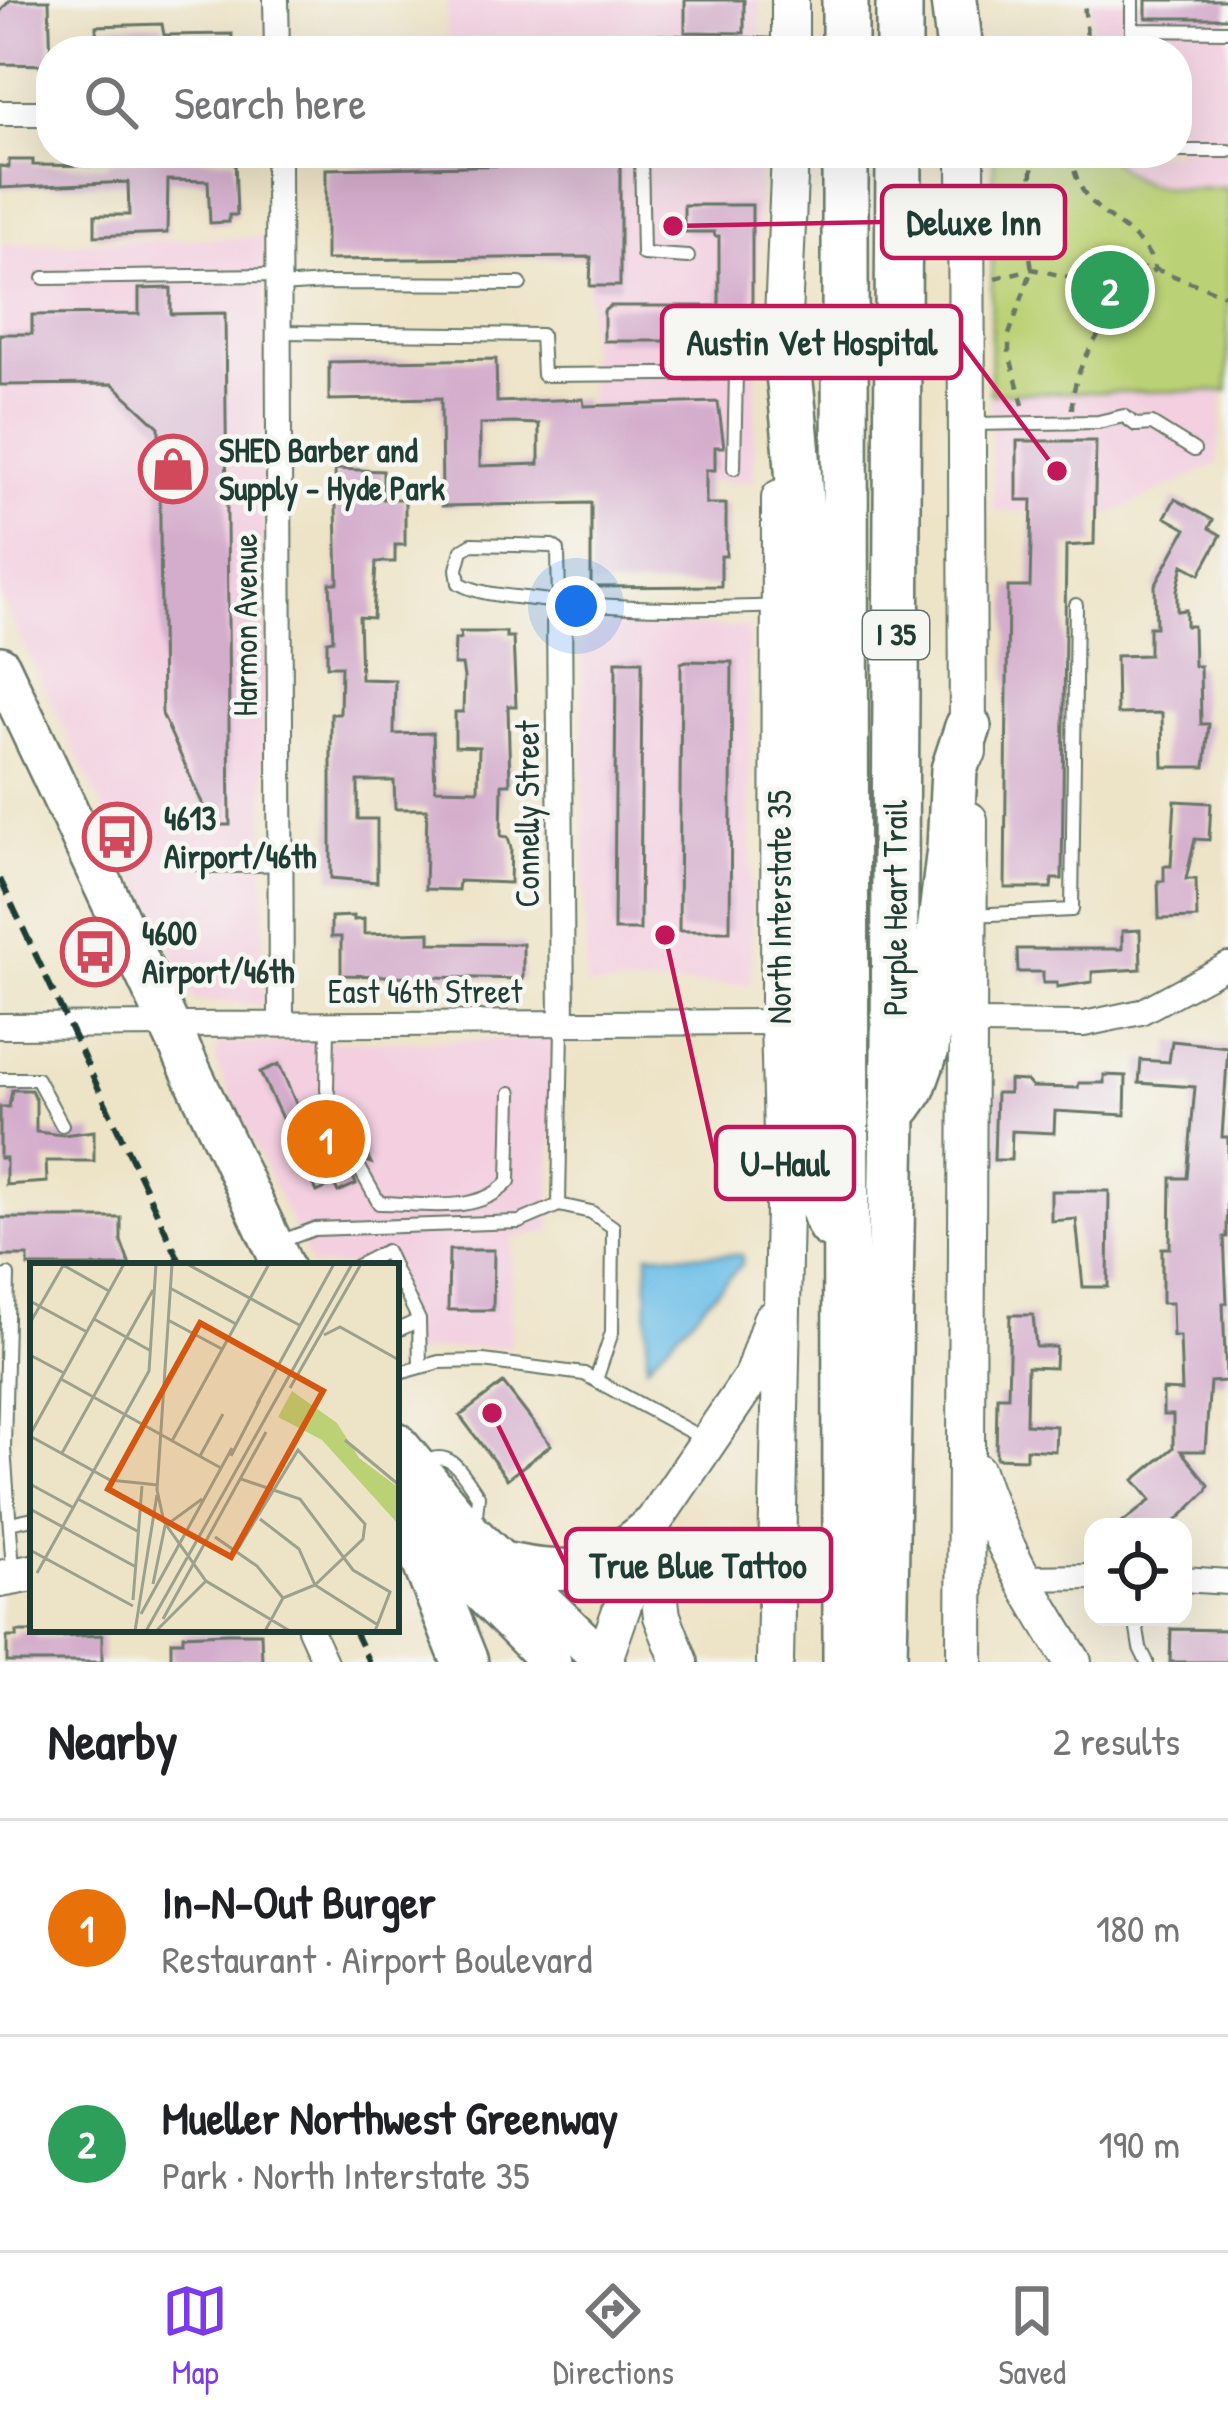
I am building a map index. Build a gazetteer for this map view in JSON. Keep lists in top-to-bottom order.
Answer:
{
  "streets": {
    "highway": ["I 35", "Purple Heart Trail"],
    "main road": ["North Interstate 35"],
    "street": ["Harmon Avenue", "Connelly Street", "East 46th Street"]
  },
  "crossings": [
    ["Harmon Avenue", "East 46th Street"],
    ["Connelly Street", "East 46th Street"],
    ["North Interstate 35", "East 46th Street"]
  ],
  "places": {
    "other": [
      "Deluxe Inn",
      "Austin Vet Hospital",
      "U-Haul",
      "True Blue Tattoo"
    ],
    "shop": ["SHED Barber and Supply - Hyde Park"],
    "bus stop": ["4613 Airport/46th", "4600 Airport/46th"]
  },
  "page": {
    "search": "Search here",
    "pins": ["2", "1"],
    "heading": ["Nearby", "2 results"],
    "list": [
      {
        "mark": "1",
        "name": "In-N-Out Burger",
        "note": "Restaurant · Airport Boulevard",
        "value": "180 m"
      },
      {
        "mark": "2",
        "name": "Mueller Northwest Greenway",
        "note": "Park · North Interstate 35",
        "value": "190 m"
      }
    ],
    "nav": ["Map", "Directions", "Saved"]
  }
}
